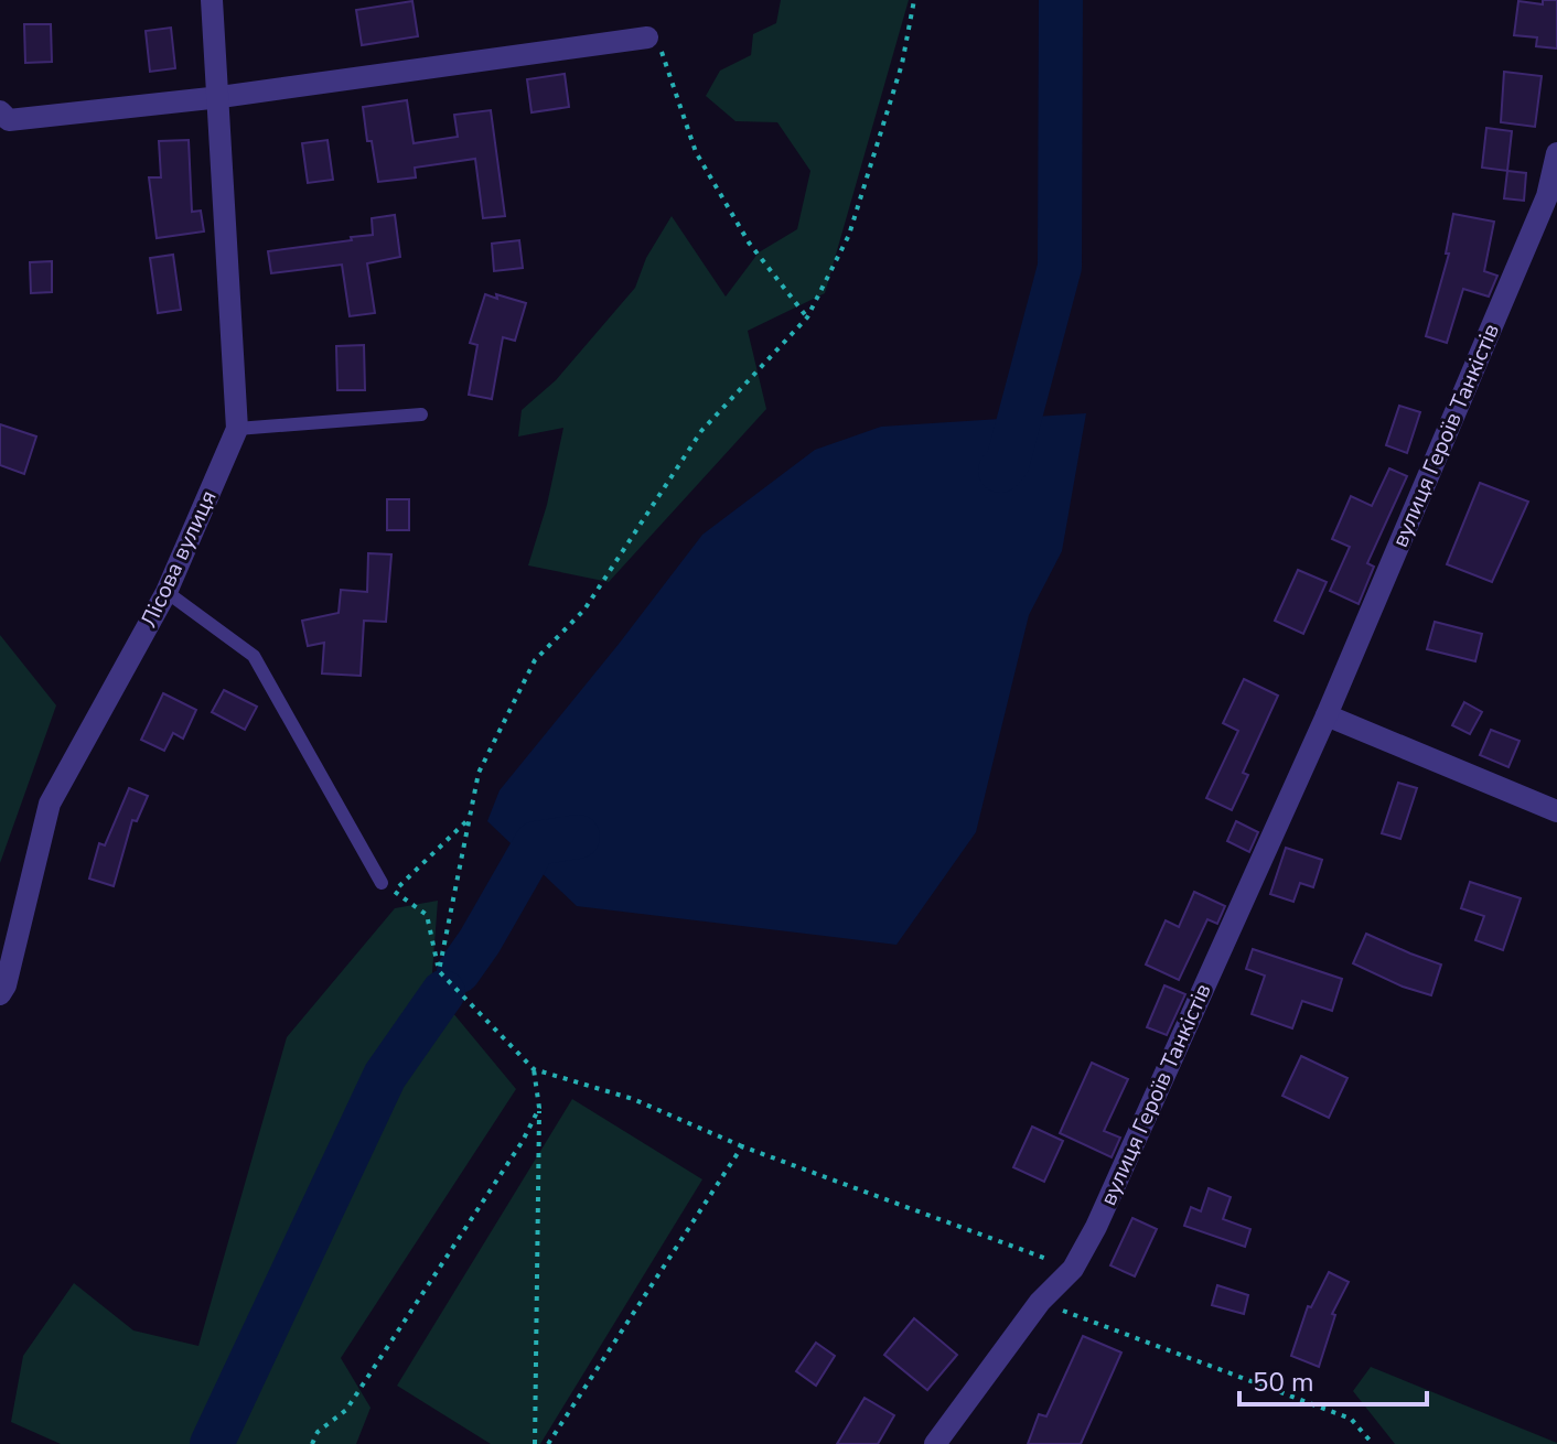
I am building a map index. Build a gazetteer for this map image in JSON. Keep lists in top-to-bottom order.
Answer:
{
  "streets": {
    "street": ["вулиця Героїв Танкістів", "Лісова вулиця"]
  },
  "scale_bar": "50 m"
}
